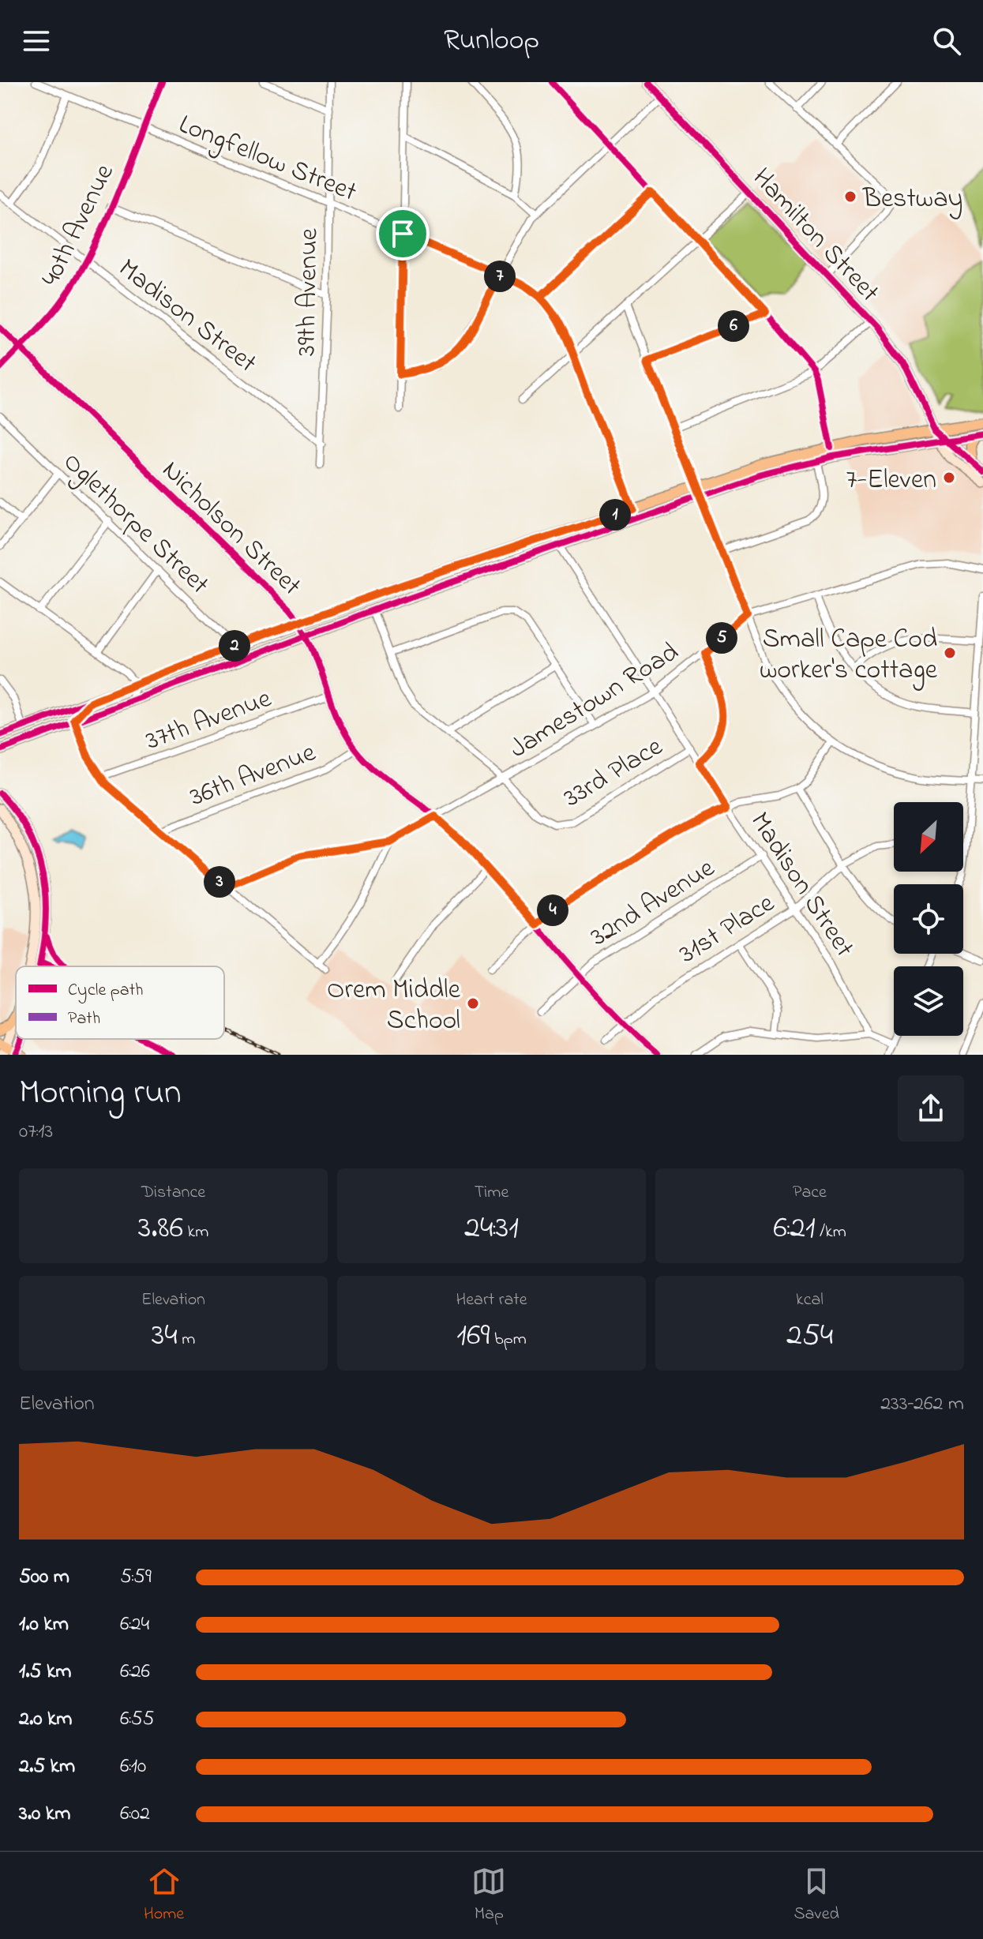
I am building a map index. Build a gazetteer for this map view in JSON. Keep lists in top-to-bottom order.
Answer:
{
  "streets": {
    "main road": ["Hamilton Street"],
    "street": [
      "Longfellow Street",
      "40th Avenue",
      "39th Avenue",
      "Madison Street",
      "Oglethorpe Street",
      "Nicholson Street",
      "Jamestown Road",
      "37th Avenue",
      "33rd Place",
      "36th Avenue",
      "32nd Avenue",
      "31st Place"
    ]
  },
  "crossings": [
    ["Longfellow Street", "40th Avenue"],
    ["Longfellow Street", "39th Avenue"],
    ["40th Avenue", "Madison Street"],
    ["40th Avenue", "Nicholson Street"],
    ["39th Avenue", "Madison Street"],
    ["Madison Street", "Jamestown Road"],
    ["Madison Street", "33rd Place"],
    ["Madison Street", "32nd Avenue"],
    ["Madison Street", "31st Place"],
    ["Nicholson Street", "Jamestown Road"],
    ["Nicholson Street", "37th Avenue"],
    ["Nicholson Street", "36th Avenue"],
    ["Nicholson Street", "32nd Avenue"],
    ["Nicholson Street", "31st Place"],
    ["Jamestown Road", "33rd Place"]
  ],
  "places": [
    "Bestway",
    "7-Eleven",
    "Small Cape Cod worker's cottage",
    "Orem Middle School"
  ],
  "legend": ["Cycle path", "Path"],
  "north": "bottom left",
  "page": {
    "header": "Runloop",
    "pins": [
      "7",
      "6",
      "1",
      "5",
      "2",
      "3",
      "4"
    ],
    "heading": ["Morning run", "07:13"],
    "stats": [
      ["Distance", "3.86 km"],
      ["Time", "24:31"],
      ["Pace", "6:21 /km"],
      ["Elevation", "34 m"],
      ["Heart rate", "169 bpm"],
      ["kcal", "254"]
    ],
    "chart": ["Elevation", "233–262 m"],
    "list": [
      {
        "name": "500 m",
        "note": "5:59"
      },
      {
        "name": "1.0 km",
        "note": "6:24"
      },
      {
        "name": "1.5 km",
        "note": "6:26"
      },
      {
        "name": "2.0 km",
        "note": "6:55"
      },
      {
        "name": "2.5 km",
        "note": "6:10"
      },
      {
        "name": "3.0 km",
        "note": "6:02"
      }
    ],
    "tabs": ["Home", "Map", "Saved"]
  }
}
